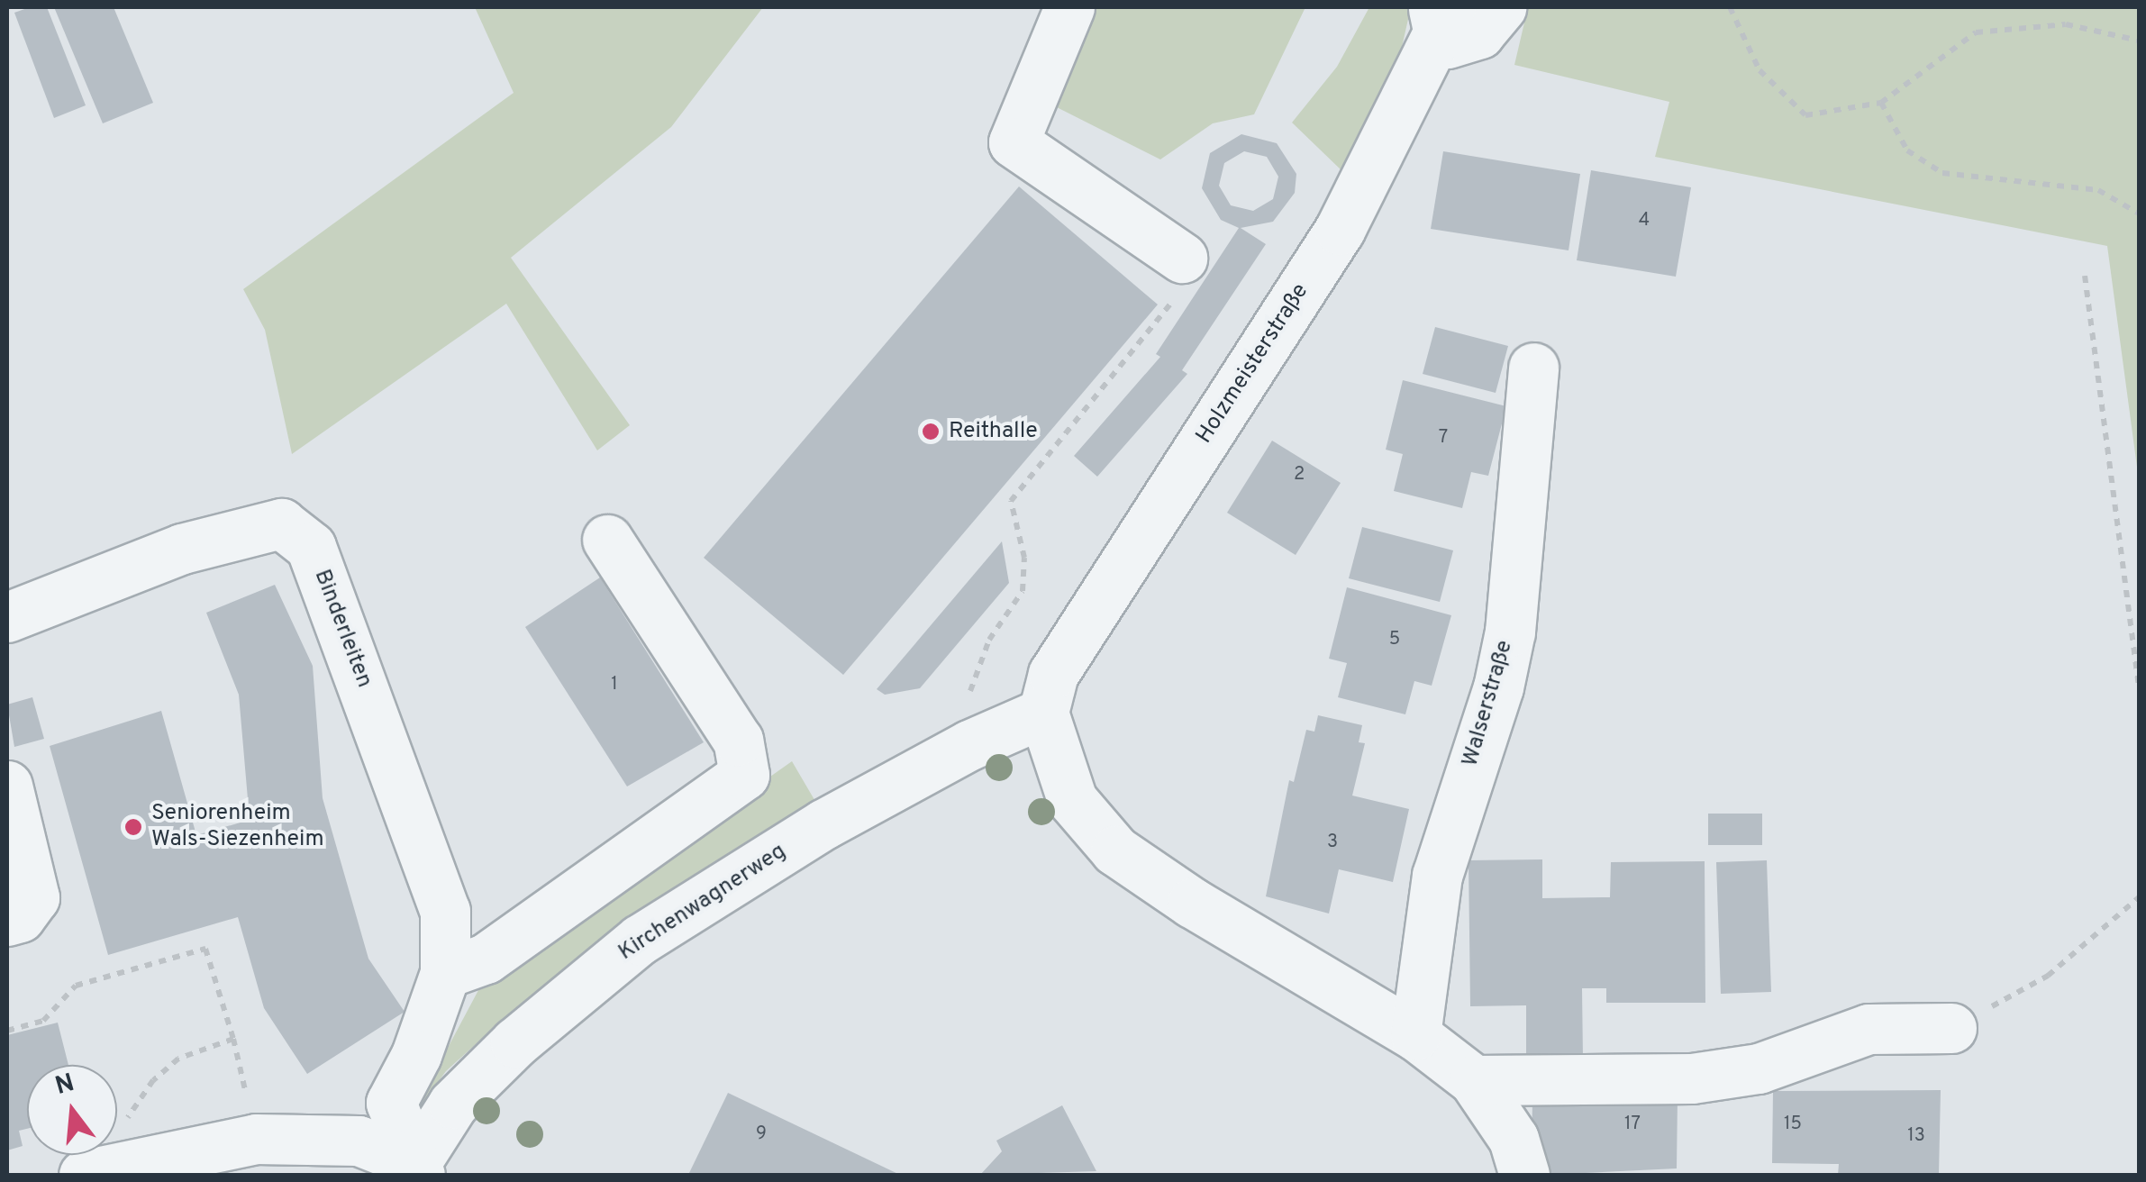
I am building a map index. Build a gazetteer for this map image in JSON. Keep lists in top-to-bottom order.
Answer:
{
  "streets": {
    "street": [
      "Holzmeisterstraße",
      "Binderleiten",
      "Walserstraße",
      "Kirchenwagnerweg"
    ]
  },
  "crossings": [
    ["Holzmeisterstraße", "Kirchenwagnerweg"],
    ["Binderleiten", "Kirchenwagnerweg"]
  ],
  "places": ["Reithalle", "Seniorenheim Wals-Siezenheim"],
  "house_numbers": [
    "4",
    "7",
    "2",
    "5",
    "1",
    "3",
    "17",
    "15",
    "9",
    "13"
  ],
  "north": "top"
}
